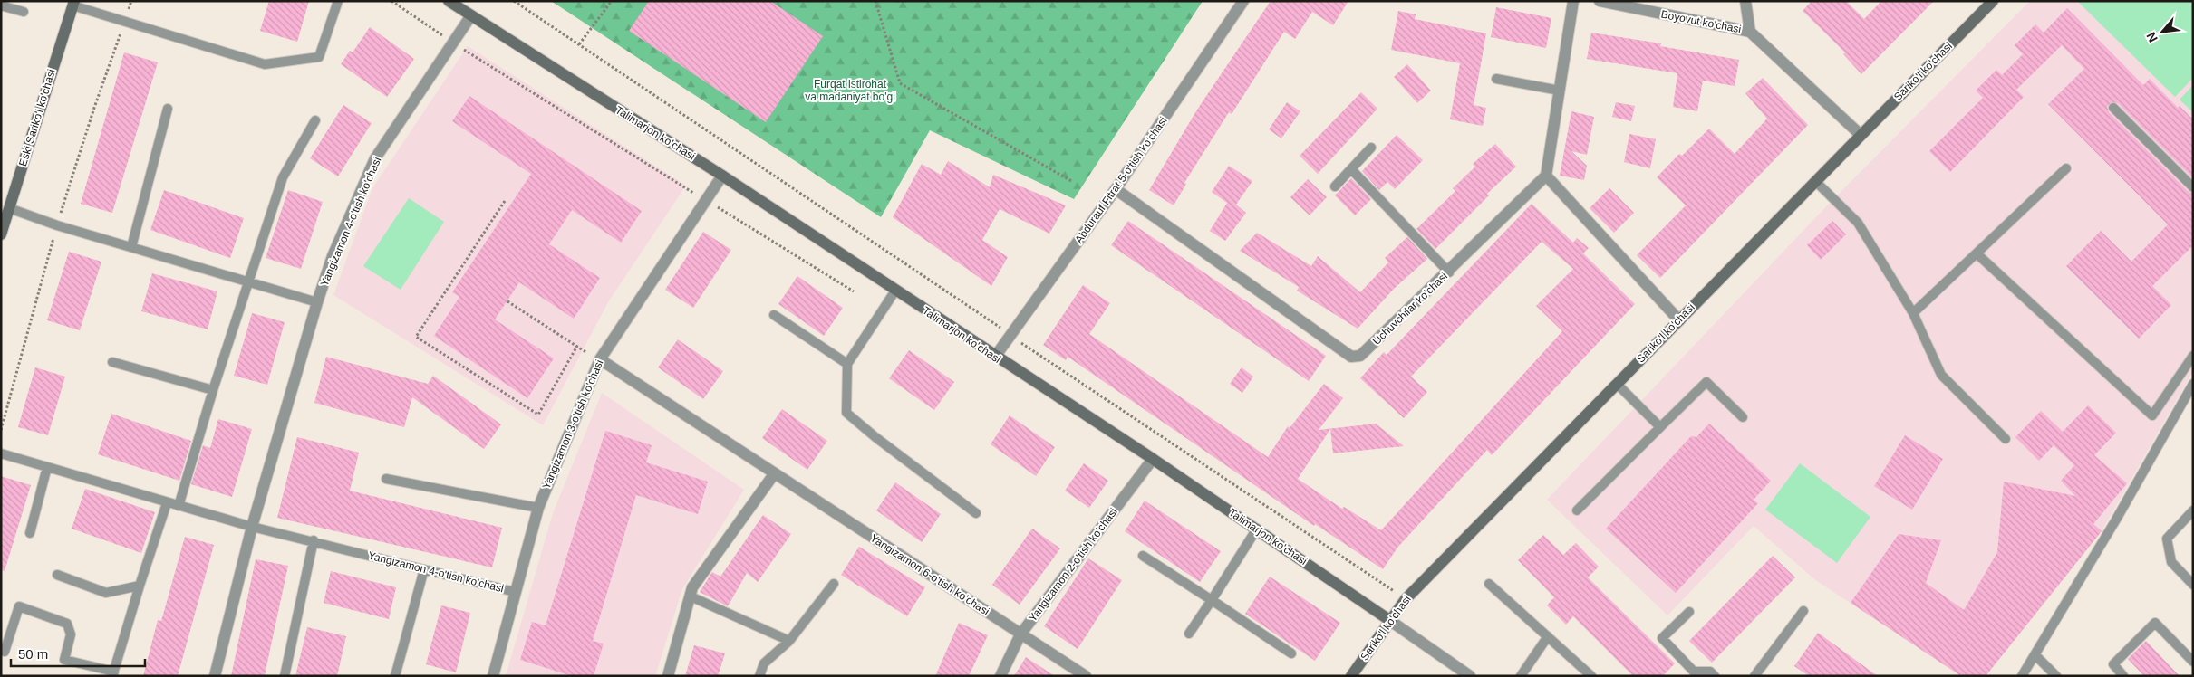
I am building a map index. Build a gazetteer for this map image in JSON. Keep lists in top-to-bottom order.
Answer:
{
  "streets": {
    "street": [
      "Boyovut ko'chasi",
      "Sariko'l ko'chasi",
      "Eski Sariko'l ko'chasi",
      "Talimarjon ko'chasi",
      "Abdurauf Fitrat 5-o'tish ko'chasi",
      "Yangizamon 4-o'tish ko'chasi",
      "Uchuvchilar ko'chasi",
      "Yangizamon 3-o'tish ko'chasi",
      "Yangizamon 2-o'tish ko'chasi",
      "Yangizamon 6-o'tish ko'chasi"
    ]
  },
  "crossings": [
    ["Boyovut ko'chasi", "Sariko'l ko'chasi"],
    ["Sariko'l ko'chasi", "Talimarjon ko'chasi"],
    ["Talimarjon ko'chasi", "Abdurauf Fitrat 5-o'tish ko'chasi"],
    ["Talimarjon ko'chasi", "Yangizamon 4-o'tish ko'chasi"],
    ["Talimarjon ko'chasi", "Yangizamon 3-o'tish ko'chasi"],
    ["Talimarjon ko'chasi", "Yangizamon 2-o'tish ko'chasi"],
    ["Abdurauf Fitrat 5-o'tish ko'chasi", "Uchuvchilar ko'chasi"],
    ["Yangizamon 4-o'tish ko'chasi", "Yangizamon 3-o'tish ko'chasi"],
    ["Yangizamon 3-o'tish ko'chasi", "Yangizamon 6-o'tish ko'chasi"],
    ["Yangizamon 2-o'tish ko'chasi", "Yangizamon 6-o'tish ko'chasi"]
  ],
  "parks": ["Furqat istirohat va madaniyat bo'gi"],
  "scale_bar": "50 m",
  "north": "bottom left"
}
